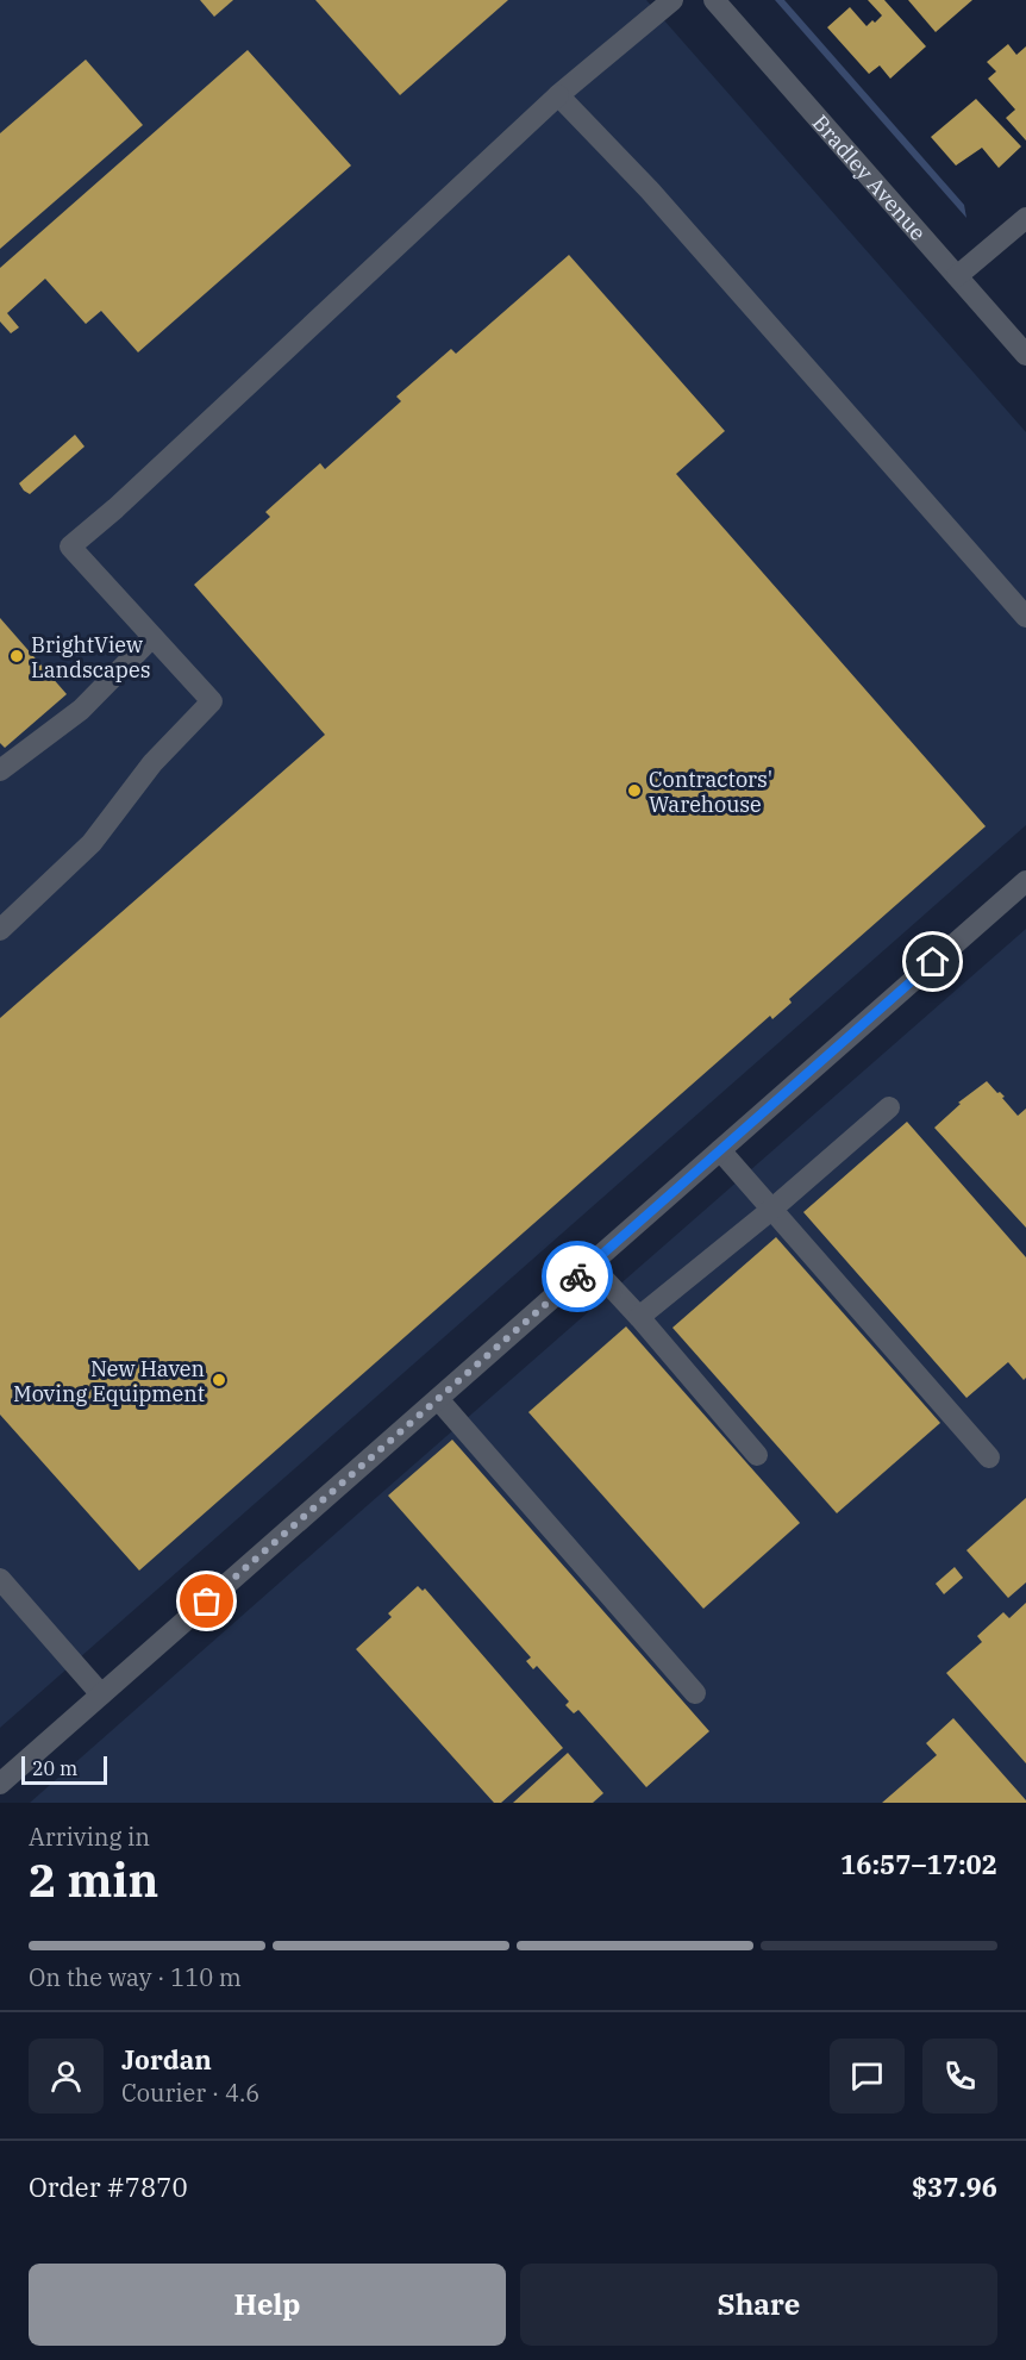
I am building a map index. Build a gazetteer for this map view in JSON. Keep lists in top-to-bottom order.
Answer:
{
  "streets": {
    "street": ["Bradley Avenue"]
  },
  "places": ["BrightView Landscapes", "Contractors' Warehouse", "New Haven Moving Equipment"],
  "scale_bar": "20 m",
  "page": {
    "scale": "20 m",
    "heading": ["2 min", "Arriving in", "16:57–17:02"],
    "panel": [
      "Jordan",
      "Courier · 4.6",
      "Order #7870",
      "$37.96"
    ],
    "bar": "On the way · 110 m",
    "buttons": ["Help", "Share"]
  }
}
